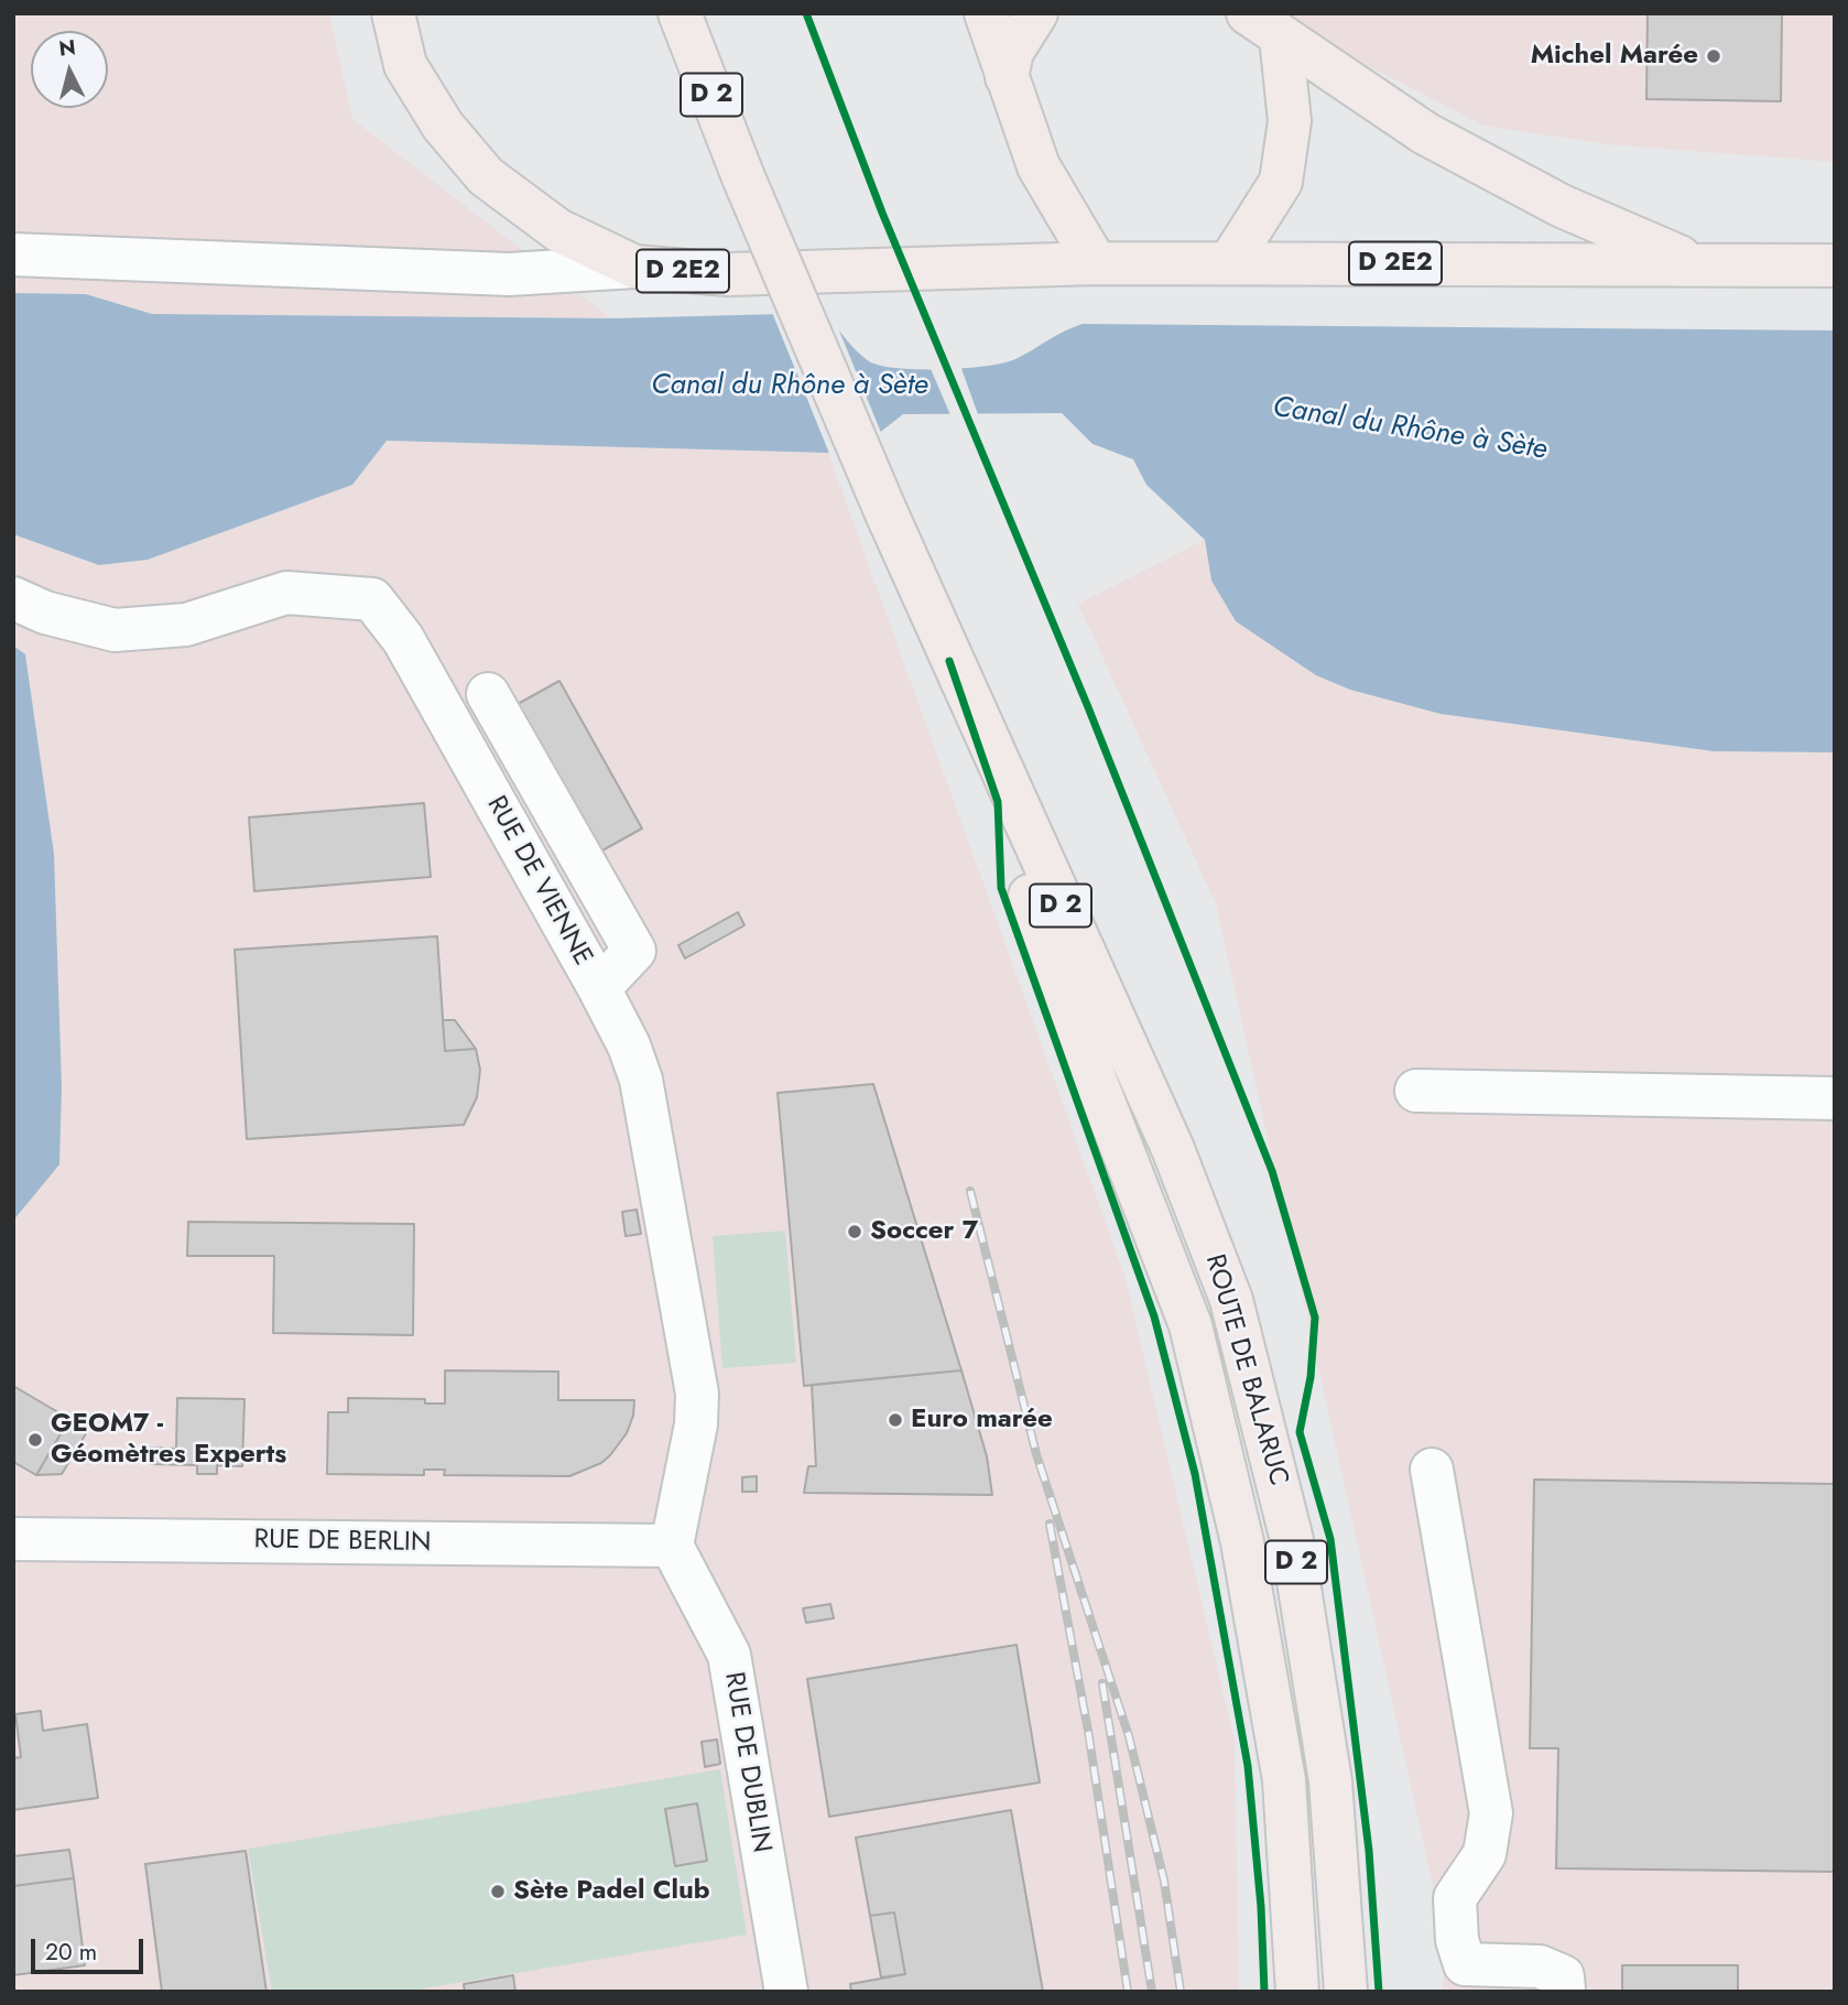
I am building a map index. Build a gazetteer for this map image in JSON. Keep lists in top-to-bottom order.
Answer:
{
  "streets": {
    "main road": ["D 2", "D 2E2", "ROUTE DE BALARUC"],
    "street": ["RUE DE VIENNE", "RUE DE BERLIN", "RUE DE DUBLIN"]
  },
  "crossings": [
    ["RUE DE VIENNE", "RUE DE BERLIN"],
    ["RUE DE VIENNE", "RUE DE DUBLIN"],
    ["RUE DE BERLIN", "RUE DE DUBLIN"]
  ],
  "water": ["Canal du Rhône à Sète"],
  "places": [
    "Michel Marée",
    "Soccer 7",
    "Euro marée",
    "GEOM7 - Géomètres Experts",
    "Sète Padel Club"
  ],
  "scale_bar": "20 m",
  "north": "top"
}
